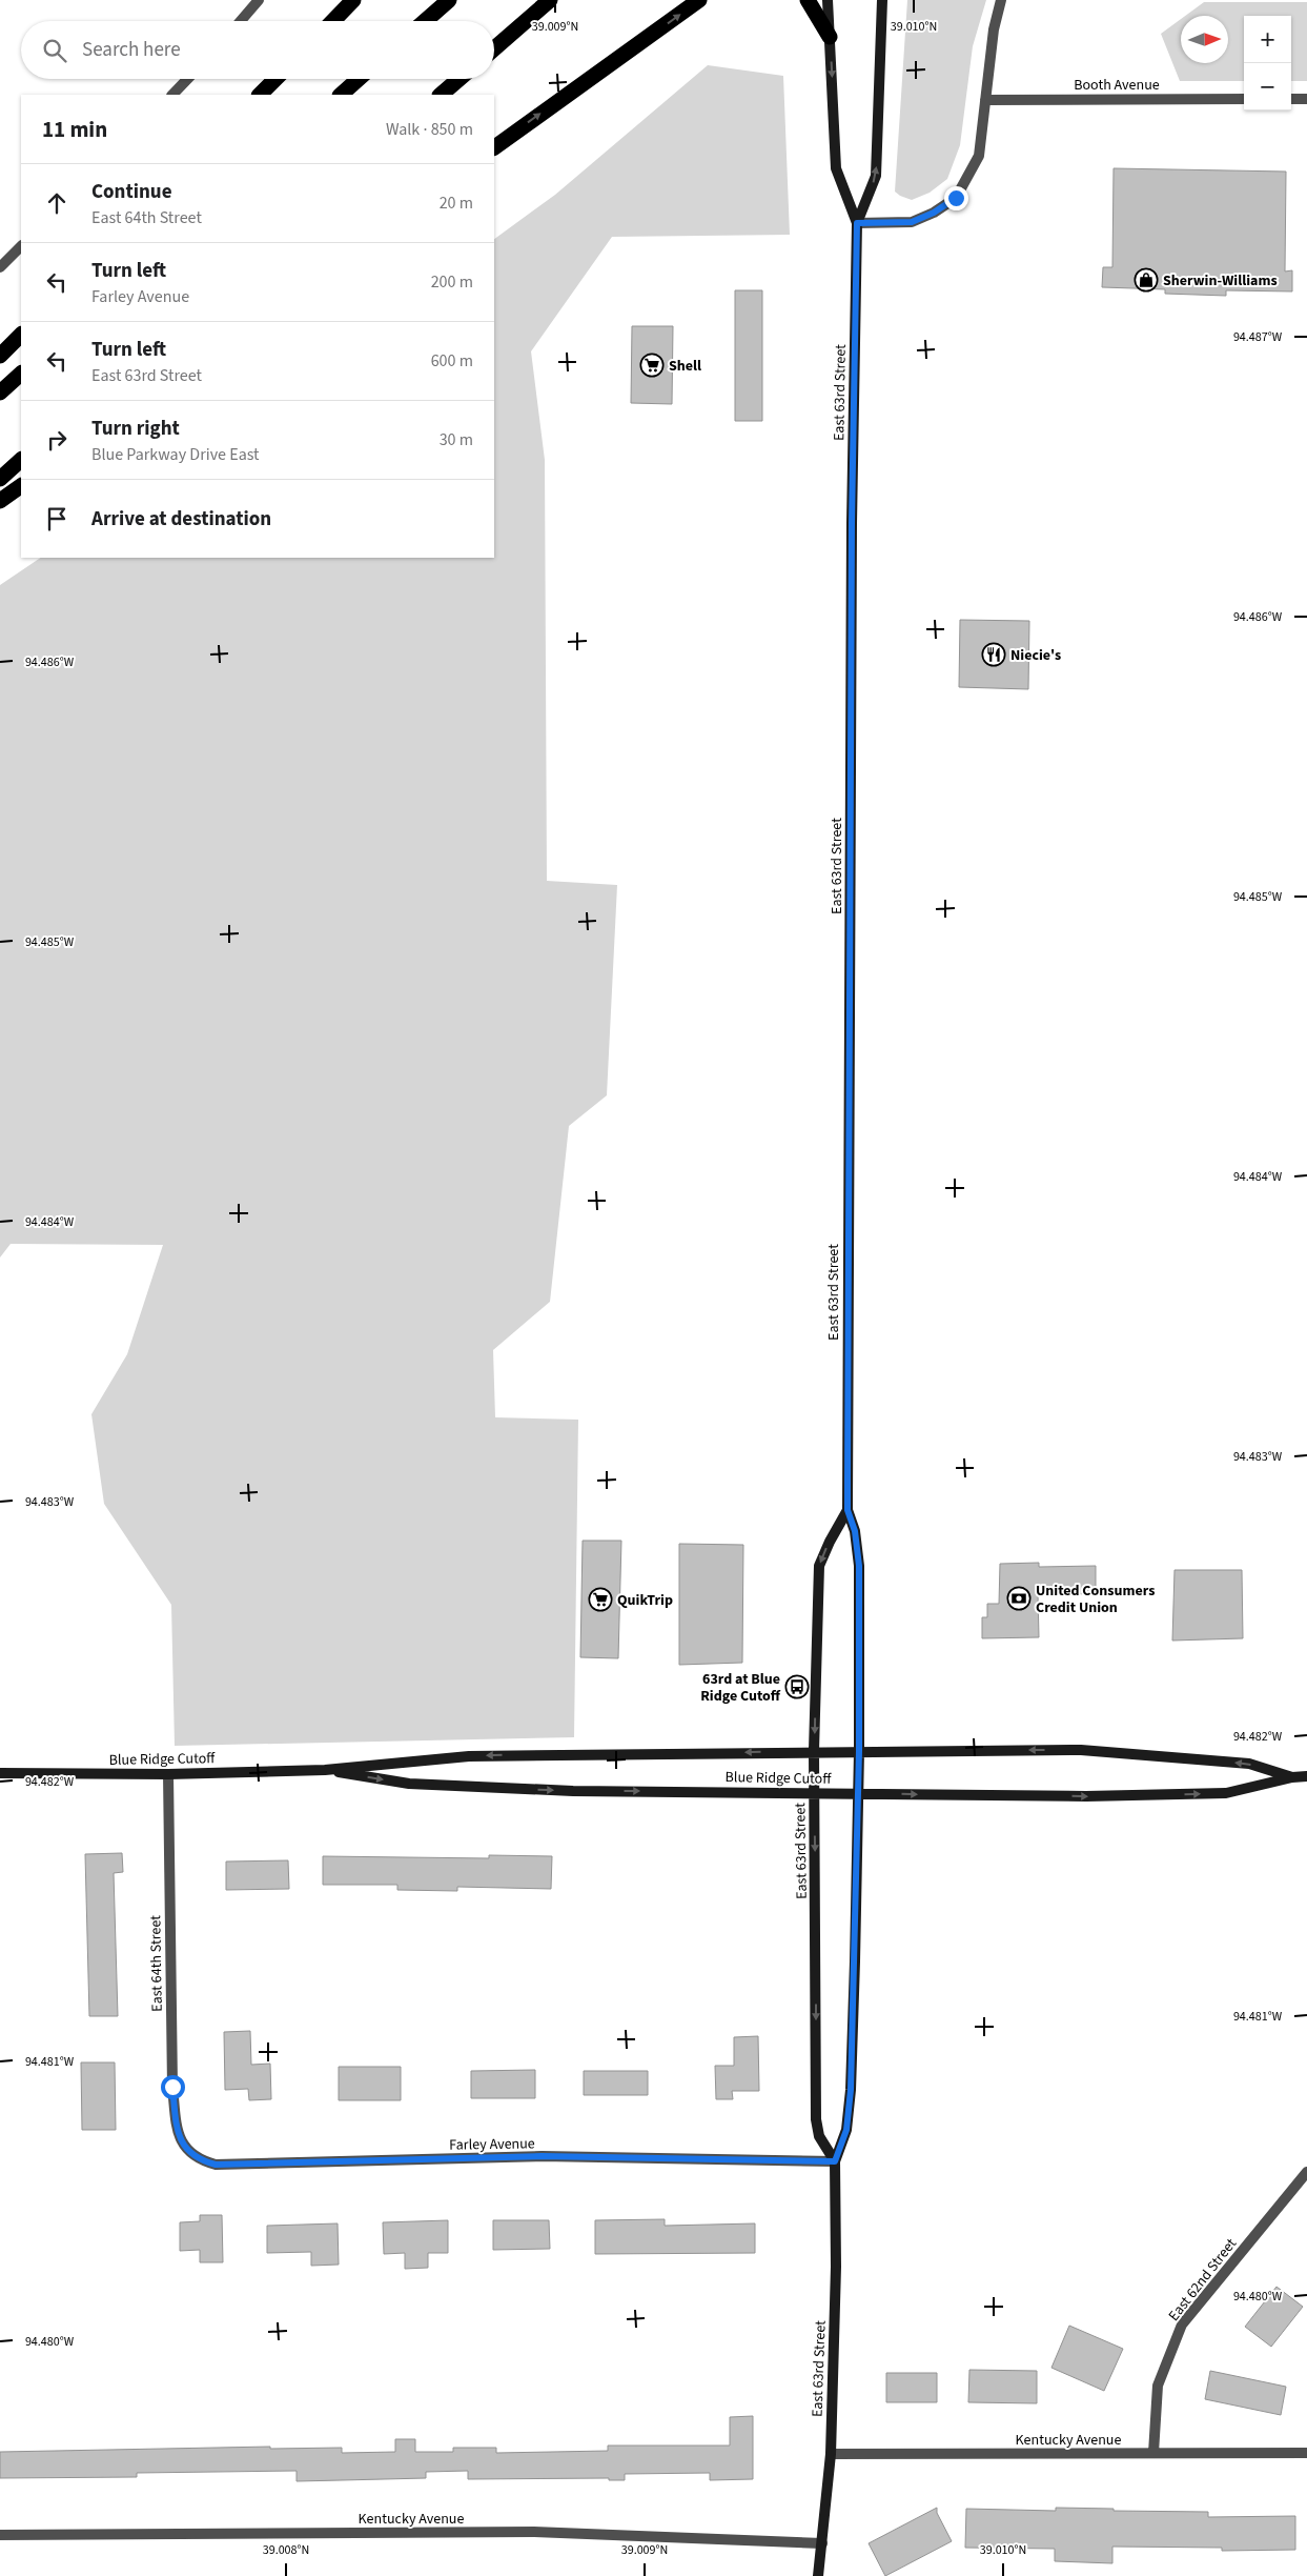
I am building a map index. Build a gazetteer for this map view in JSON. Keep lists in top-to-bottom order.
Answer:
{
  "streets": {
    "main road": ["East 63rd Street", "Blue Ridge Cutoff"],
    "street": [
      "Booth Avenue",
      "East 64th Street",
      "Farley Avenue",
      "East 62nd Street",
      "Kentucky Avenue"
    ]
  },
  "crossings": [
    ["East 63rd Street", "Blue Ridge Cutoff"],
    ["East 63rd Street", "Farley Avenue"],
    ["East 63rd Street", "Kentucky Avenue"],
    ["Blue Ridge Cutoff", "East 64th Street"],
    ["East 64th Street", "Farley Avenue"],
    ["East 62nd Street", "Kentucky Avenue"]
  ],
  "places": {
    "shop": ["Sherwin-Williams"],
    "supermarket": ["Shell", "QuikTrip"],
    "restaurant": ["Niecie's"],
    "bank": ["United Consumers Credit Union"],
    "bus stop": ["63rd at Blue Ridge Cutoff"]
  },
  "north": "right",
  "page": {
    "map_buttons": ["+", "−"],
    "search": "Search here",
    "heading": ["11 min", "Walk · 850 m"],
    "list": [
      ["Continue", "East 64th Street", "20 m"],
      ["Turn left", "Farley Avenue", "200 m"],
      ["Turn left", "East 63rd Street", "600 m"],
      ["Turn right", "Blue Parkway Drive East", "30 m"],
      "Arrive at destination"
    ]
  },
  "coordinates": [
    "39.009°N",
    "39.010°N",
    "94.487°W",
    "94.486°W",
    "94.485°W",
    "94.484°W",
    "94.483°W",
    "94.482°W",
    "94.481°W",
    "94.480°W",
    "39.008°N"
  ]
}
